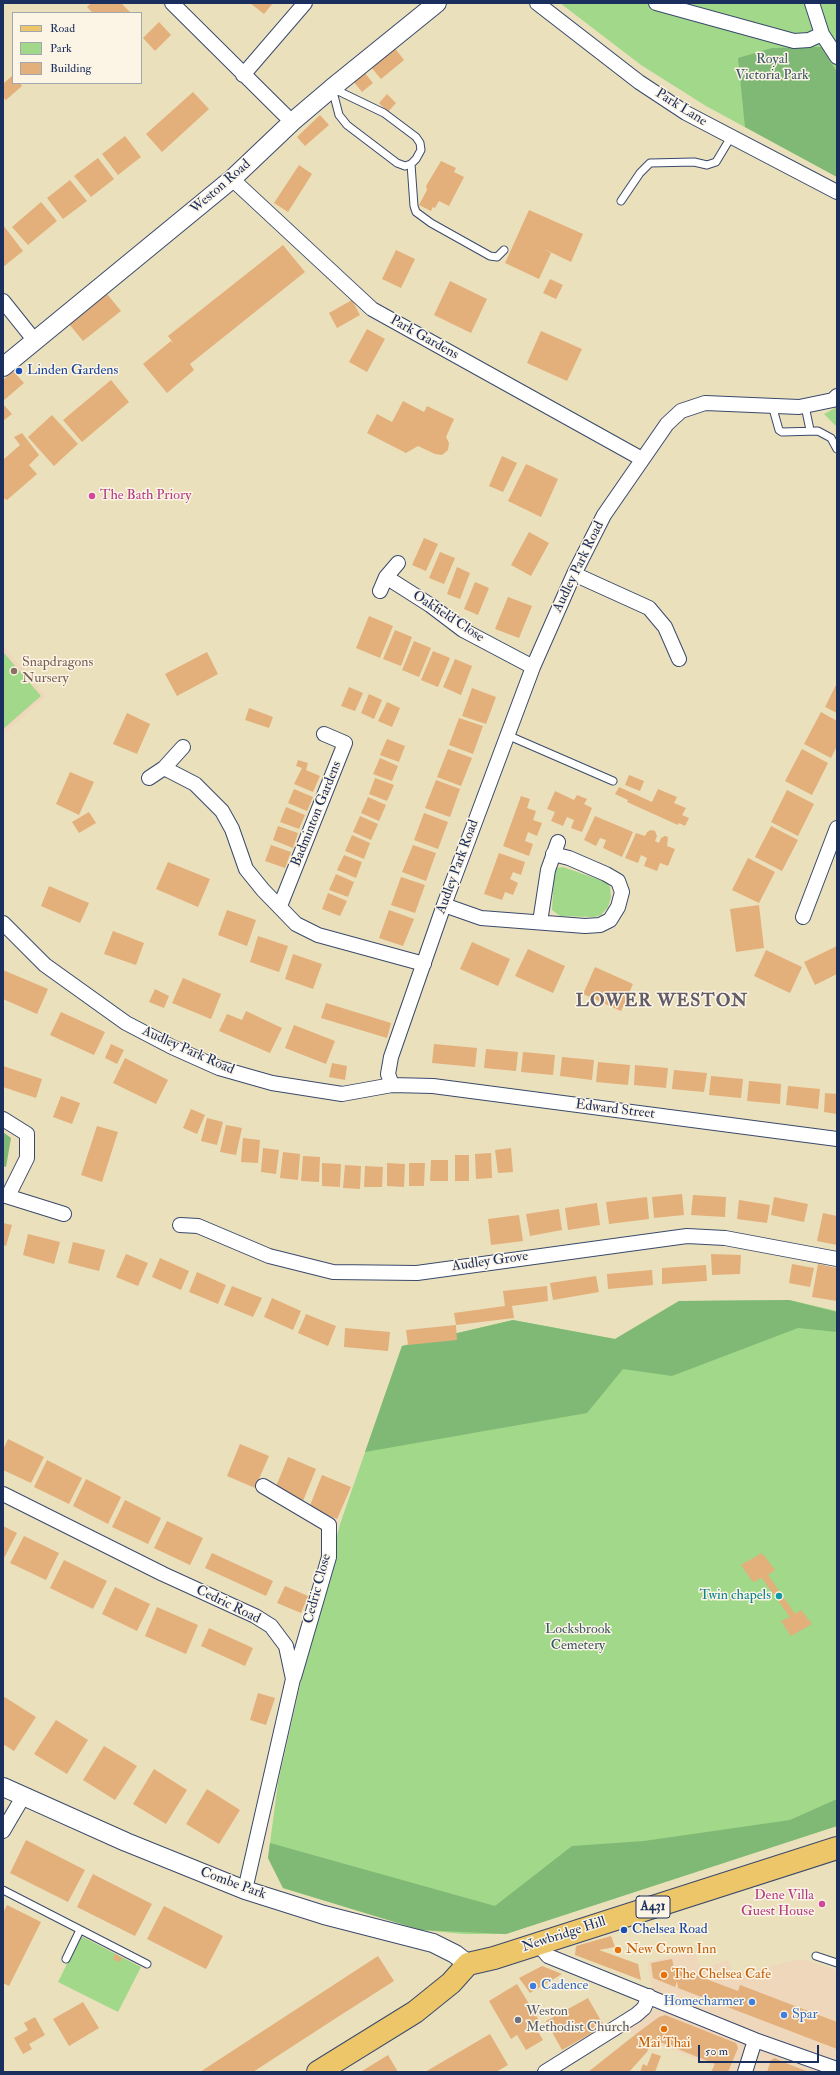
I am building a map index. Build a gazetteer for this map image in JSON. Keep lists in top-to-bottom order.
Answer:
{
  "streets": {
    "main road": ["A431", "Newbridge Hill"],
    "street": [
      "Park Lane",
      "Weston Road",
      "Park Gardens",
      "Audley Park Road",
      "Oakfield Close",
      "Badminton Gardens",
      "Edward Street",
      "Audley Grove",
      "Cedric Close",
      "Cedric Road",
      "Combe Park"
    ]
  },
  "crossings": [
    ["Weston Road", "Park Gardens"],
    ["Park Gardens", "Audley Park Road"],
    ["Audley Park Road", "Oakfield Close"],
    ["Audley Park Road", "Edward Street"],
    ["Cedric Close", "Cedric Road"],
    ["Cedric Road", "Combe Park"],
    ["Combe Park", "Newbridge Hill"]
  ],
  "districts": ["LOWER WESTON"],
  "parks": ["Royal Victoria Park", "Locksbrook Cemetery"],
  "places": [
    "Linden Gardens",
    "The Bath Priory",
    "Snapdragons Nursery",
    "Twin chapels",
    "Dene Villa Guest House",
    "Chelsea Road",
    "New Crown Inn",
    "The Chelsea Cafe",
    "Cadence",
    "Homecharmer",
    "Spar",
    "Weston Methodist Church",
    "Mai Thai"
  ],
  "legend": ["Road", "Park", "Building"],
  "scale_bar": "50 m"
}
